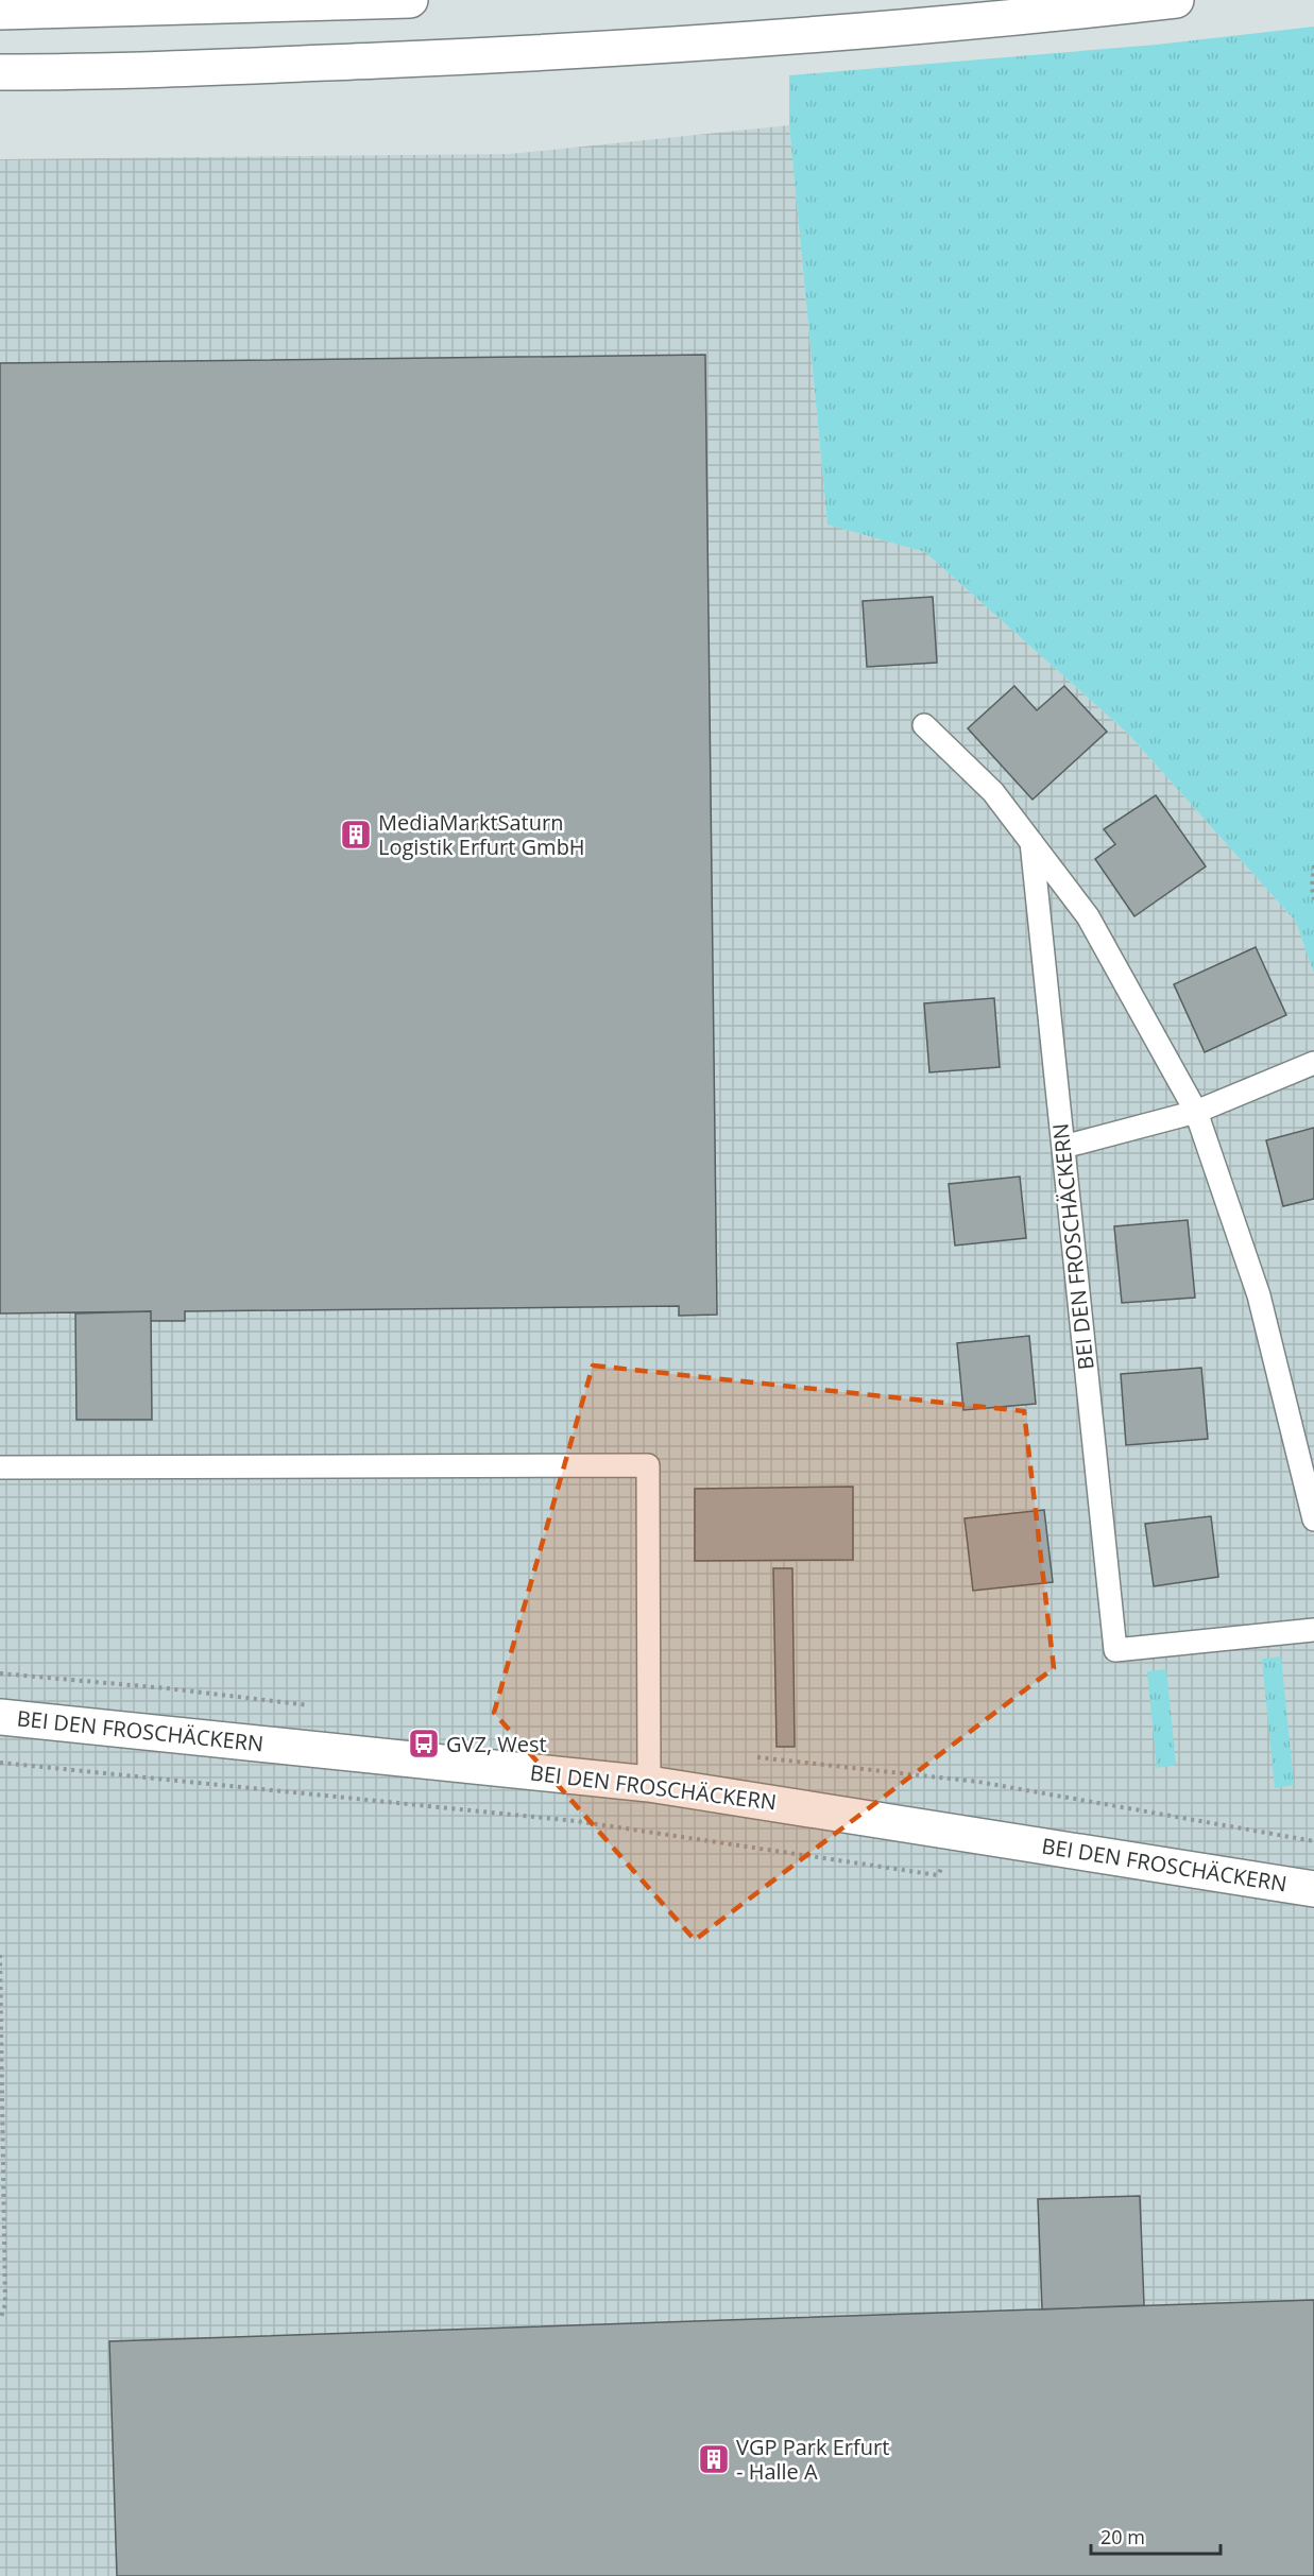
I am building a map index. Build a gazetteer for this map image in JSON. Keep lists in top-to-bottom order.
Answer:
{
  "streets": {
    "main road": ["BEI DEN FROSCHÄCKERN"]
  },
  "places": {
    "building": ["MediaMarktSaturn Logistik Erfurt GmbH", "VGP Park Erfurt - Halle A"],
    "bus stop": ["GVZ, West"]
  },
  "scale_bar": "20 m"
}
